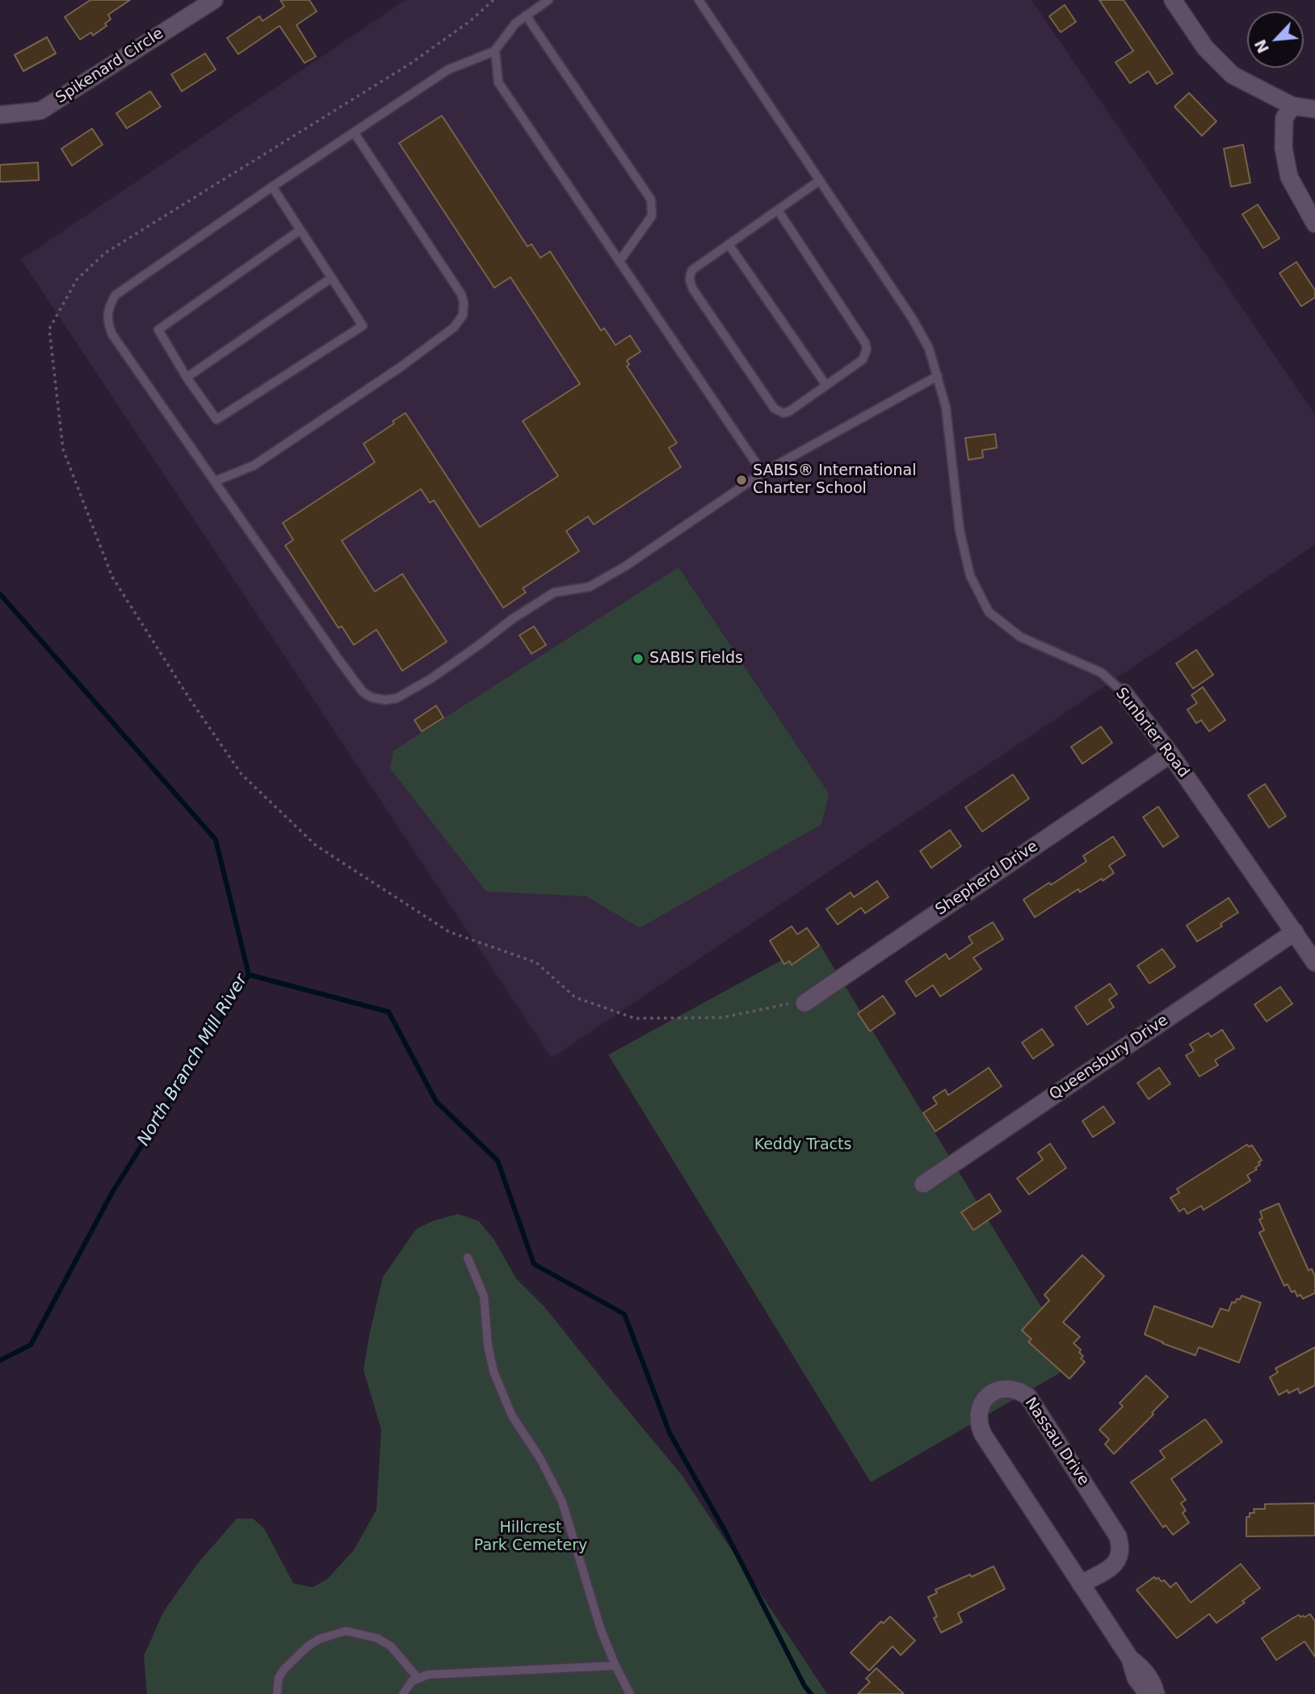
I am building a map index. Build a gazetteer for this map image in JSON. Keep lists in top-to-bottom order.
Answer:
{
  "streets": {
    "street": [
      "Spikenard Circle",
      "Sunbrier Road",
      "Shepherd Drive",
      "Queensbury Drive",
      "Nassau Drive"
    ]
  },
  "crossings": [
    ["Sunbrier Road", "Shepherd Drive"],
    ["Sunbrier Road", "Queensbury Drive"]
  ],
  "water": ["North Branch Mill River"],
  "parks": ["Keddy Tracts", "Hillcrest Park Cemetery"],
  "places": ["SABIS® International Charter School", "SABIS Fields"],
  "north": "bottom left"
}
